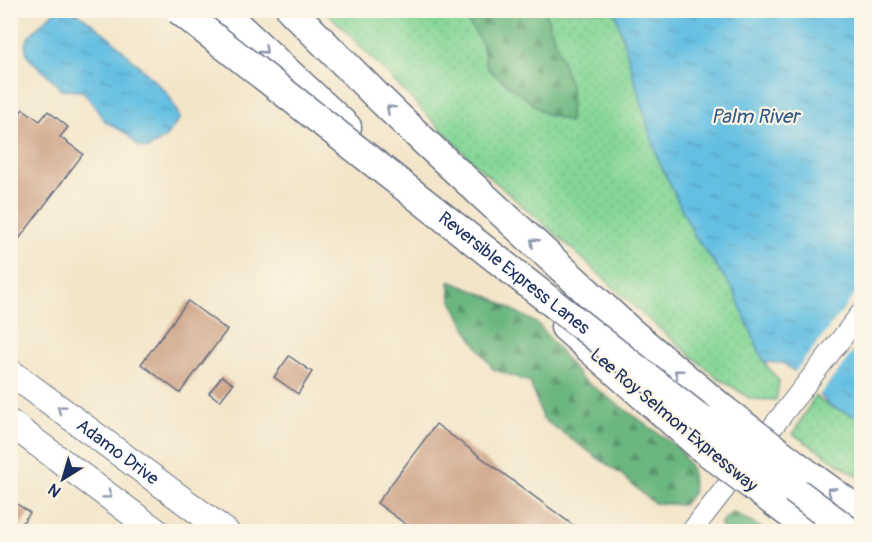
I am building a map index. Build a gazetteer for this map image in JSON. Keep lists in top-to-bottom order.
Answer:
{
  "streets": {
    "highway": ["Reversible Express Lanes", "Lee Roy Selmon Expressway"],
    "main road": ["Adamo Drive"]
  },
  "water": ["Palm River"],
  "north": "bottom left"
}
